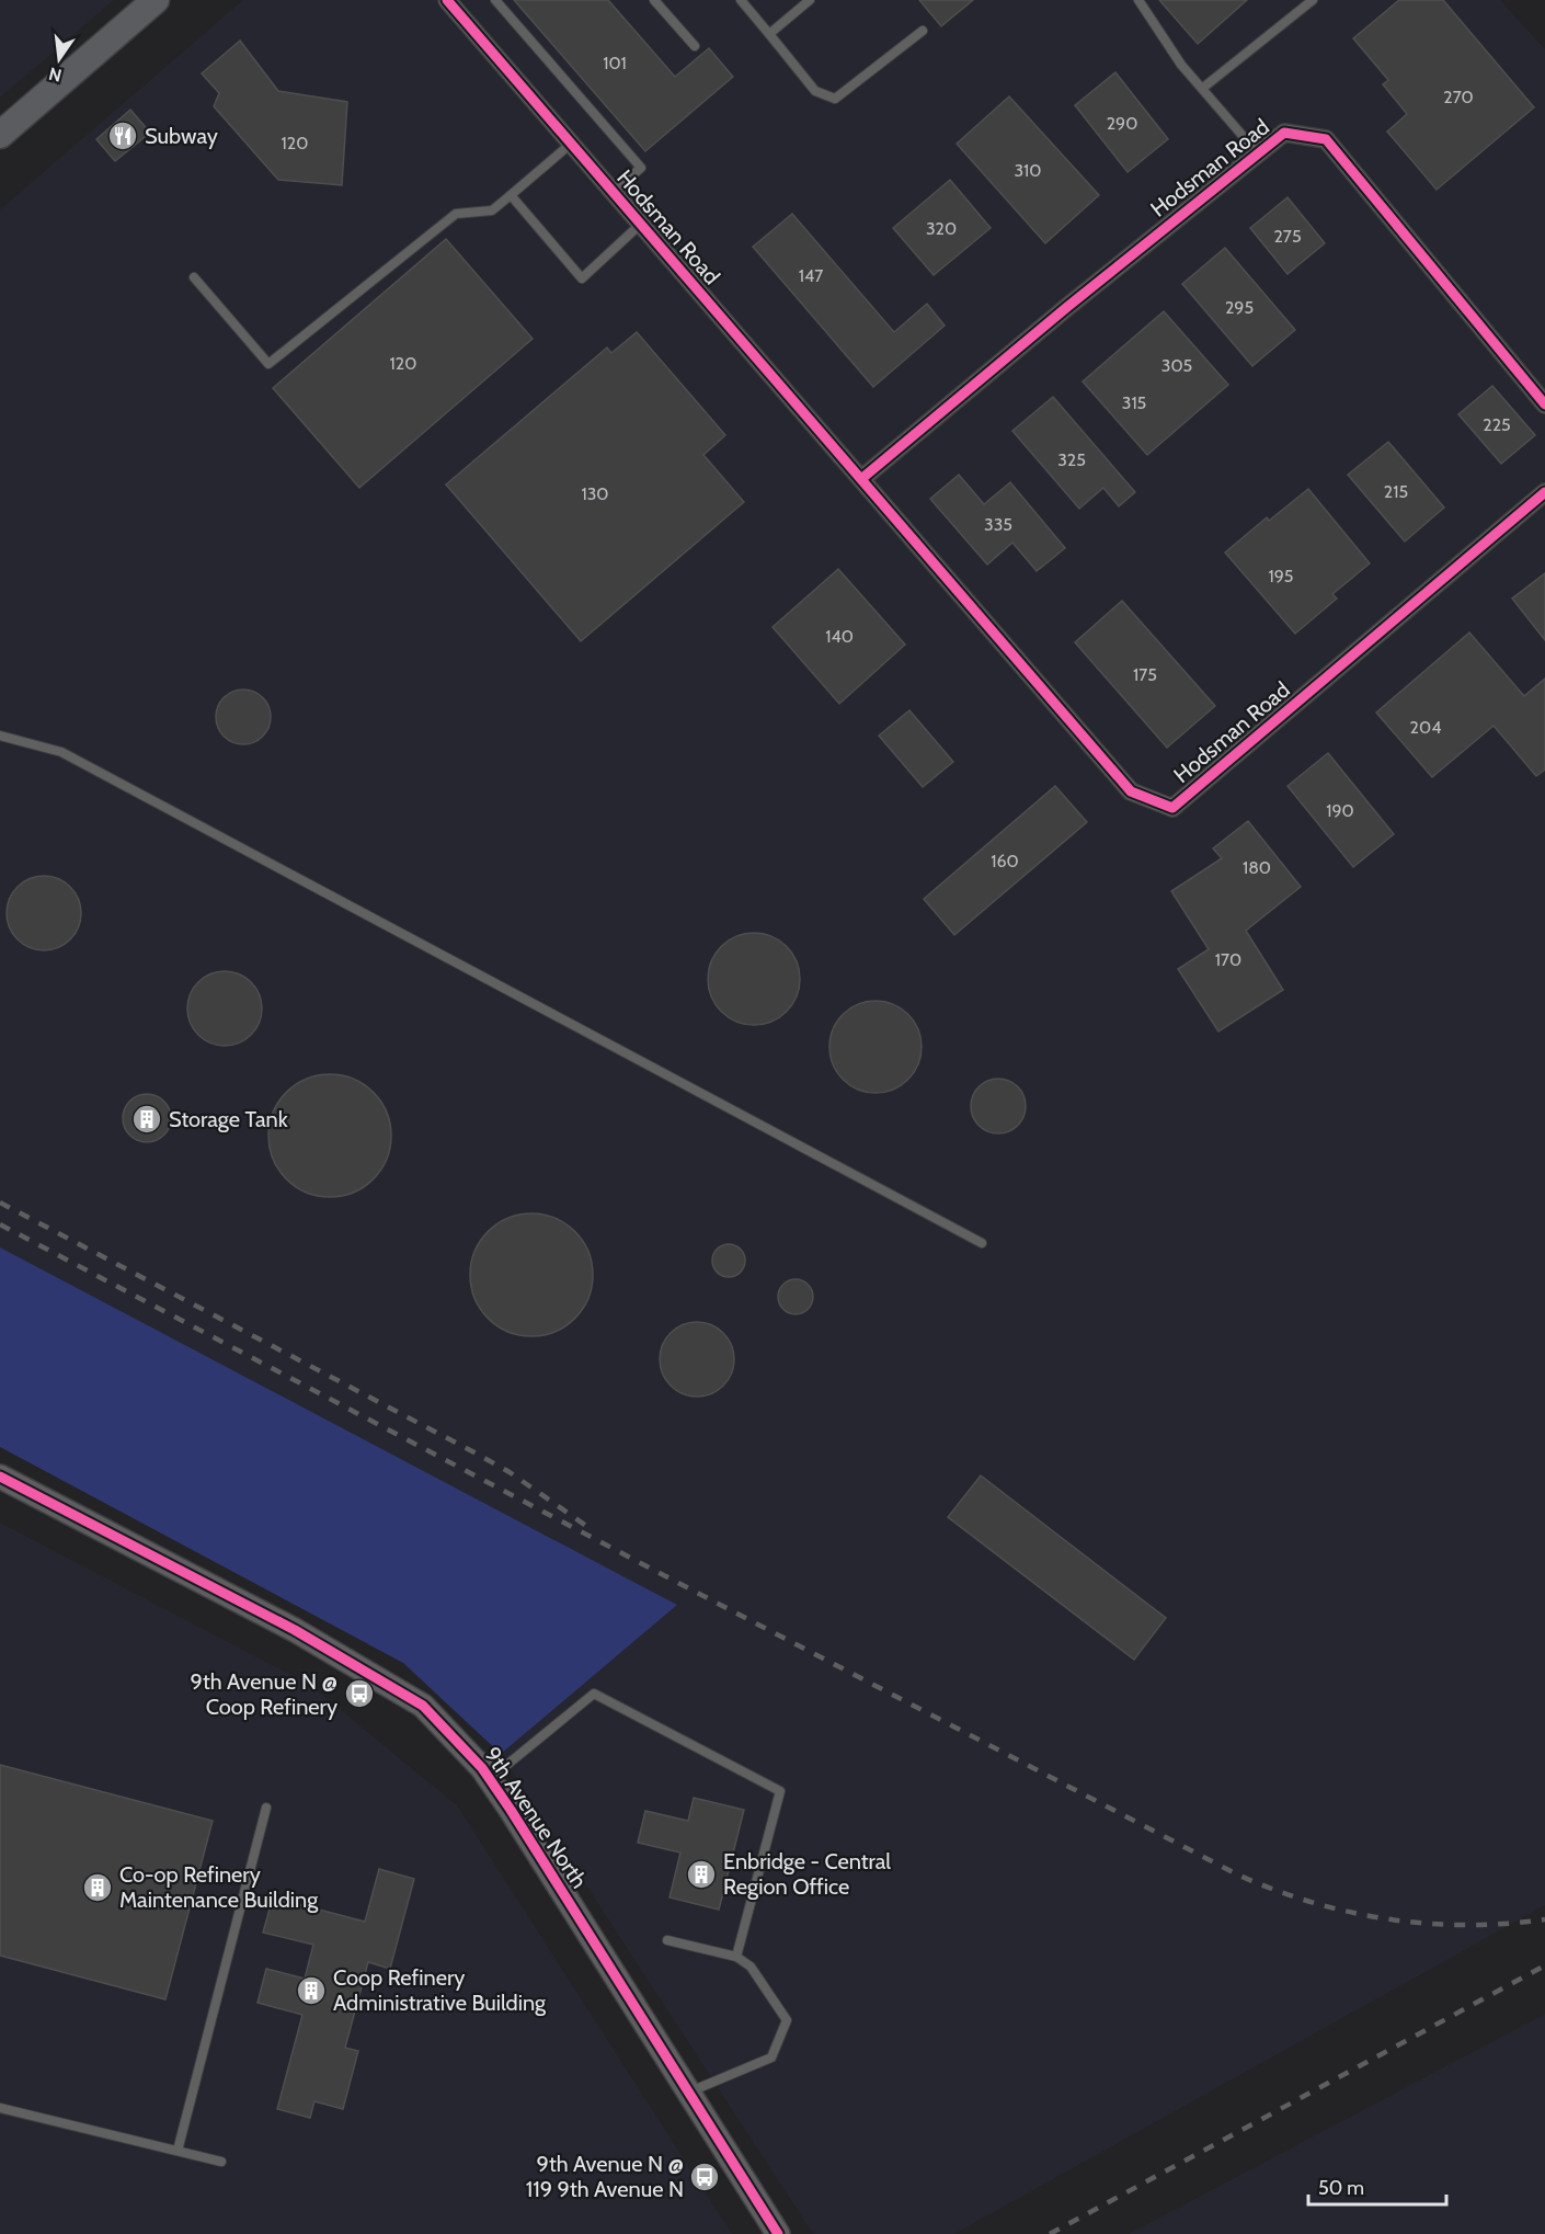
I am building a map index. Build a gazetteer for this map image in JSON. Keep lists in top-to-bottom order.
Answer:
{
  "streets": {
    "street": ["Hodsman Road", "9th Avenue North"]
  },
  "places": {
    "restaurant": ["Subway"],
    "building": [
      "Storage Tank",
      "Enbridge - Central Region Office",
      "Co-op Refinery Maintenance Building",
      "Coop Refinery Administrative Building"
    ],
    "bus stop": ["9th Avenue N @ Coop Refinery", "9th Avenue N @ 119 9th Avenue N"]
  },
  "house_numbers": [
    "101",
    "270",
    "290",
    "120",
    "310",
    "320",
    "275",
    "147",
    "295",
    "120",
    "305",
    "315",
    "225",
    "325",
    "215",
    "130",
    "335",
    "195",
    "140",
    "175",
    "204",
    "190",
    "160",
    "180",
    "170"
  ],
  "scale_bar": "50 m",
  "north": "bottom"
}
